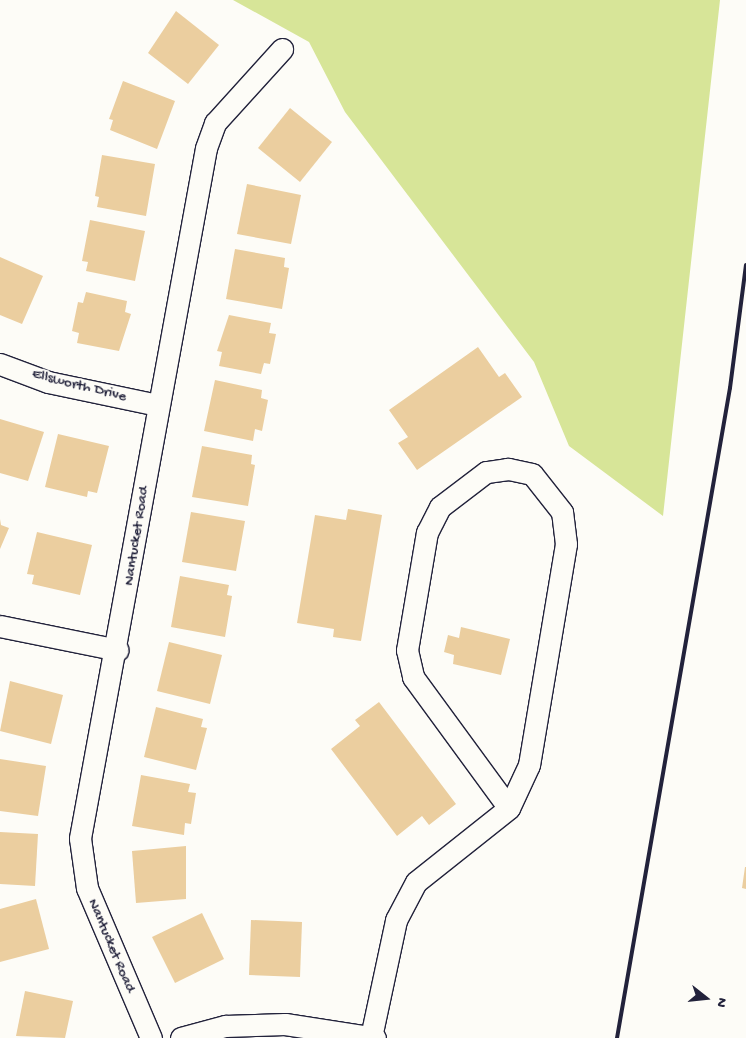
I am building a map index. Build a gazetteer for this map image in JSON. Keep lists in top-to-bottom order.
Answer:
{
  "streets": {
    "street": ["Ellsworth Drive", "Nantucket Road"]
  },
  "crossings": [
    ["Ellsworth Drive", "Nantucket Road"]
  ],
  "north": "right"
}
